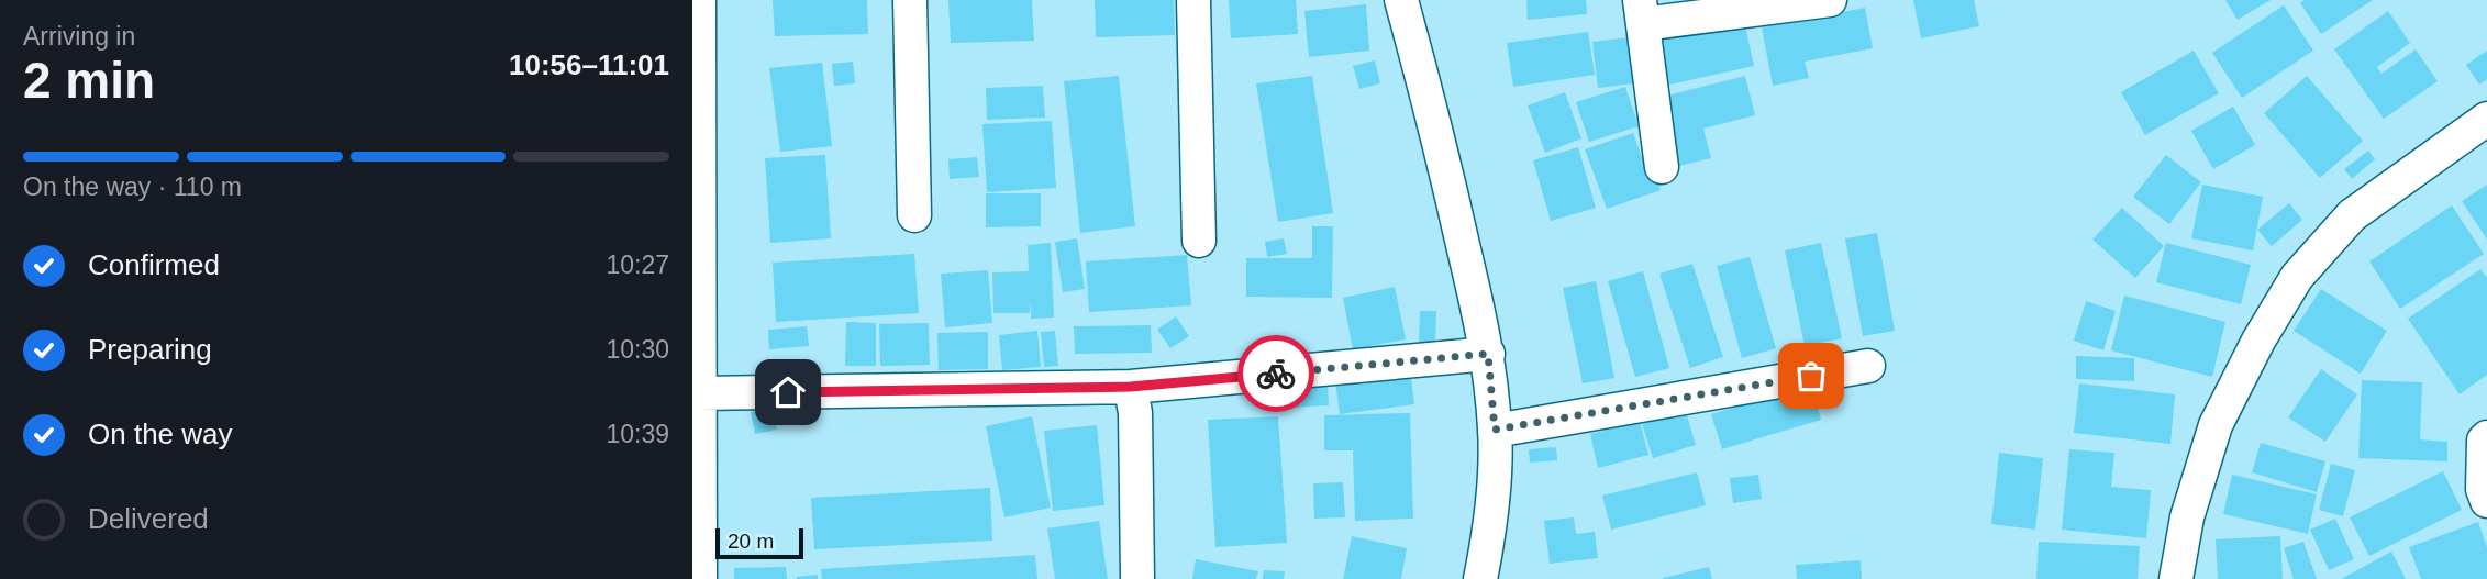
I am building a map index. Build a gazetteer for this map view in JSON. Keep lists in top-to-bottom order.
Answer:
{
  "scale_bar": "20 m",
  "page": {
    "heading": ["2 min", "Arriving in", "10:56–11:01"],
    "bar": "On the way · 110 m",
    "list": [
      ["Confirmed", "10:27"],
      ["Preparing", "10:30"],
      ["On the way", "10:39"],
      "Delivered"
    ],
    "scale": "20 m"
  }
}
